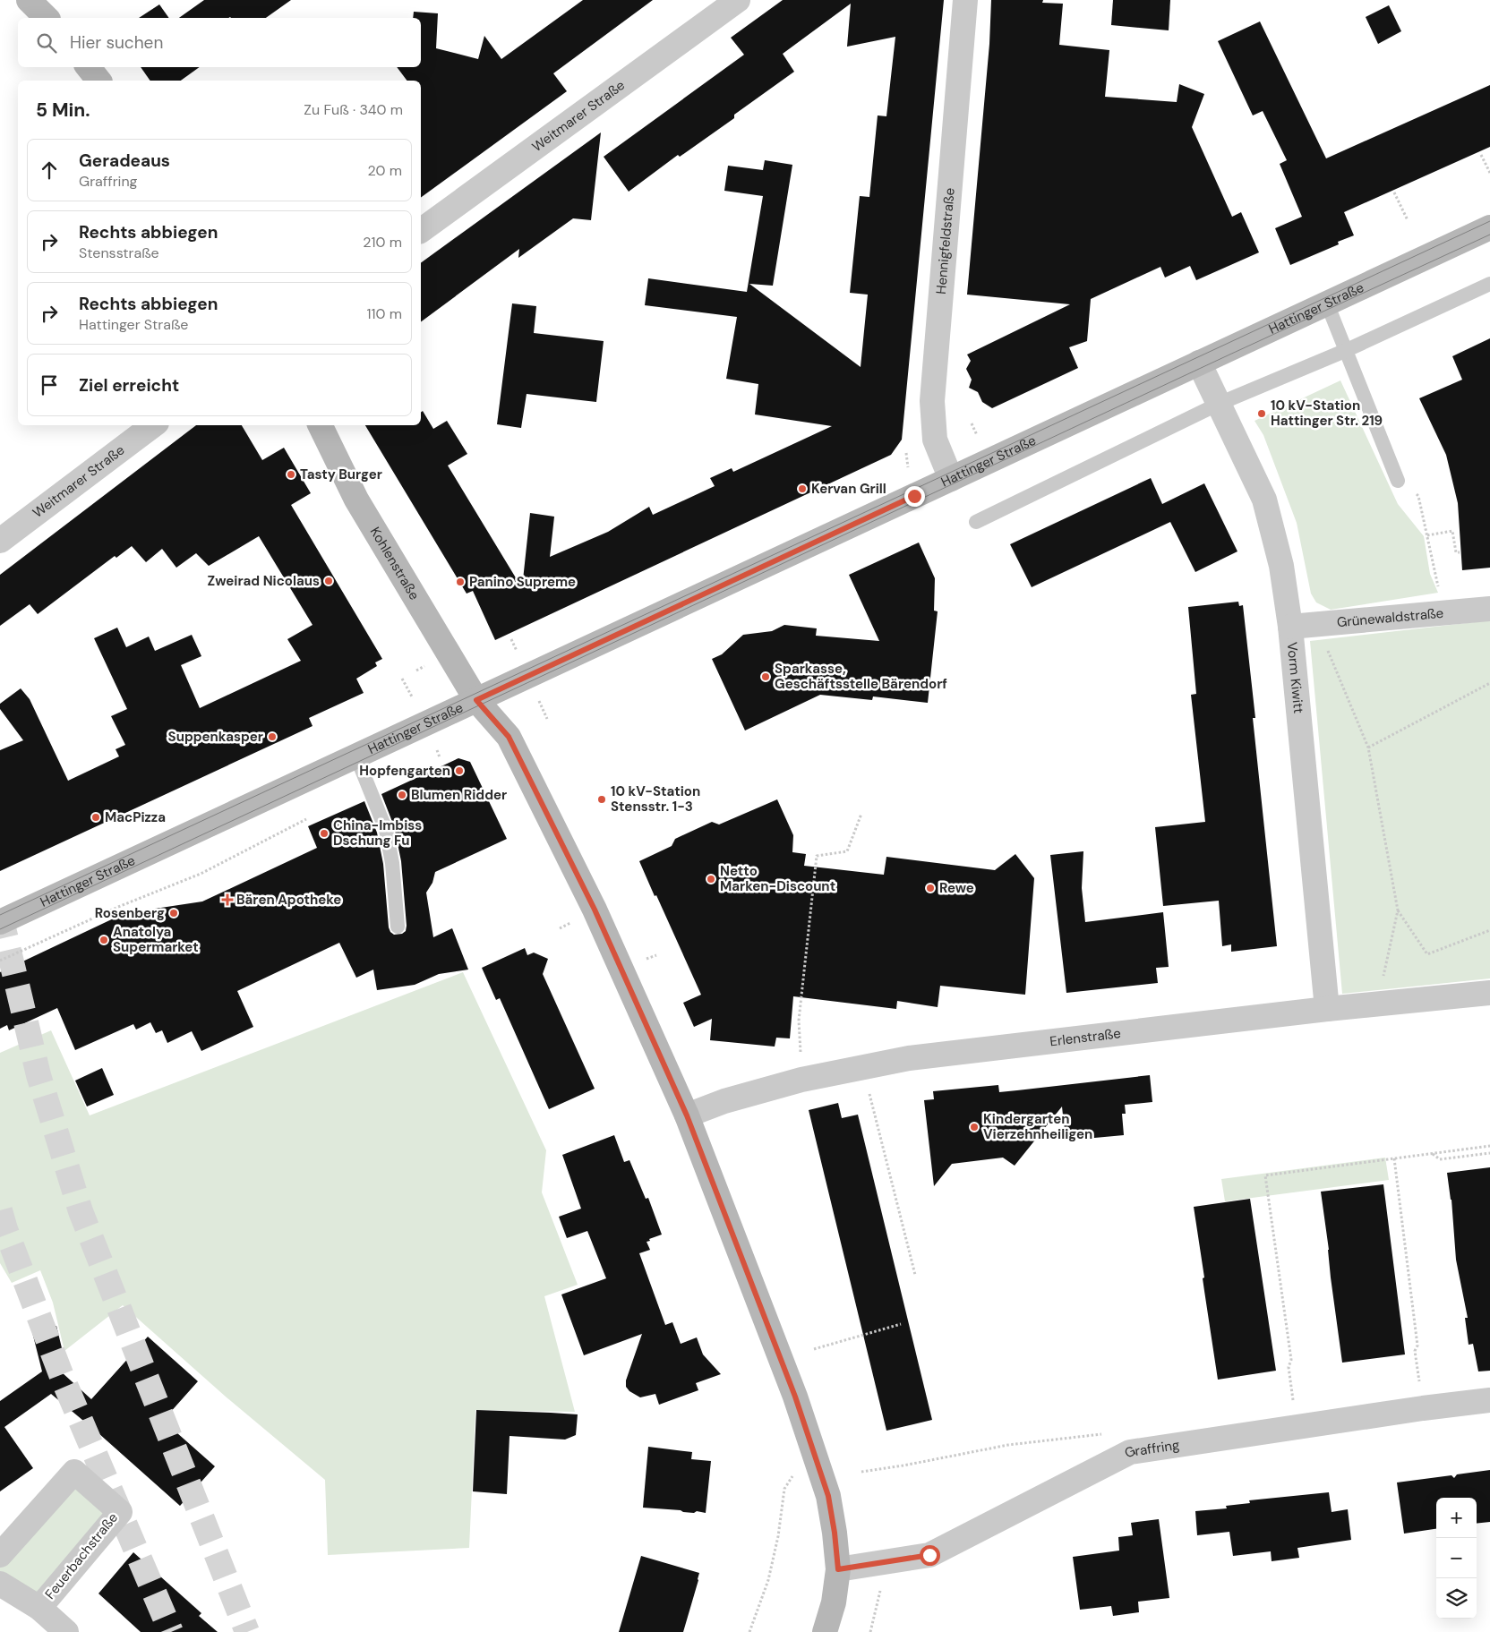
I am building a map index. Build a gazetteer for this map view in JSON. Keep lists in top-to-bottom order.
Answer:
{
  "streets": {
    "main road": ["Hattinger Straße", "Kohlenstraße"],
    "street": [
      "Weitmarer Straße",
      "Hennigfeldstraße",
      "Grünewaldstraße",
      "Vorm Kiwitt",
      "Erlenstraße",
      "Graffring",
      "Feuerbachstraße"
    ]
  },
  "crossings": [
    ["Hennigfeldstraße", "Hattinger Straße"],
    ["Hattinger Straße", "Kohlenstraße"],
    ["Hattinger Straße", "Vorm Kiwitt"],
    ["Kohlenstraße", "Erlenstraße"],
    ["Kohlenstraße", "Graffring"],
    ["Grünewaldstraße", "Vorm Kiwitt"],
    ["Vorm Kiwitt", "Erlenstraße"]
  ],
  "places": {
    "other": [
      "10 kV-Station Hattinger Str. 219",
      "Tasty Burger",
      "Kervan Grill",
      "Zweirad Nicolaus",
      "Panino Supreme",
      "Sparkasse, Geschäftsstelle Bärendorf",
      "Suppenkasper",
      "Hopfengarten",
      "Blumen Ridder",
      "10 kV-Station Stensstr. 1-3",
      "MacPizza",
      "China-Imbiss Dschung Fu",
      "Netto Marken-Discount",
      "Rewe",
      "Rosenberg",
      "Anatolya Supermarket",
      "Kindergarten Vierzehnheiligen"
    ],
    "health": ["Bären Apotheke"]
  },
  "page": {
    "search": "Hier suchen",
    "heading": ["5 Min.", "Zu Fuß · 340 m"],
    "list": [
      ["Geradeaus", "Graffring", "20 m"],
      ["Rechts abbiegen", "Stensstraße", "210 m"],
      ["Rechts abbiegen", "Hattinger Straße", "110 m"],
      "Ziel erreicht"
    ],
    "map_buttons": ["+", "−"]
  }
}
